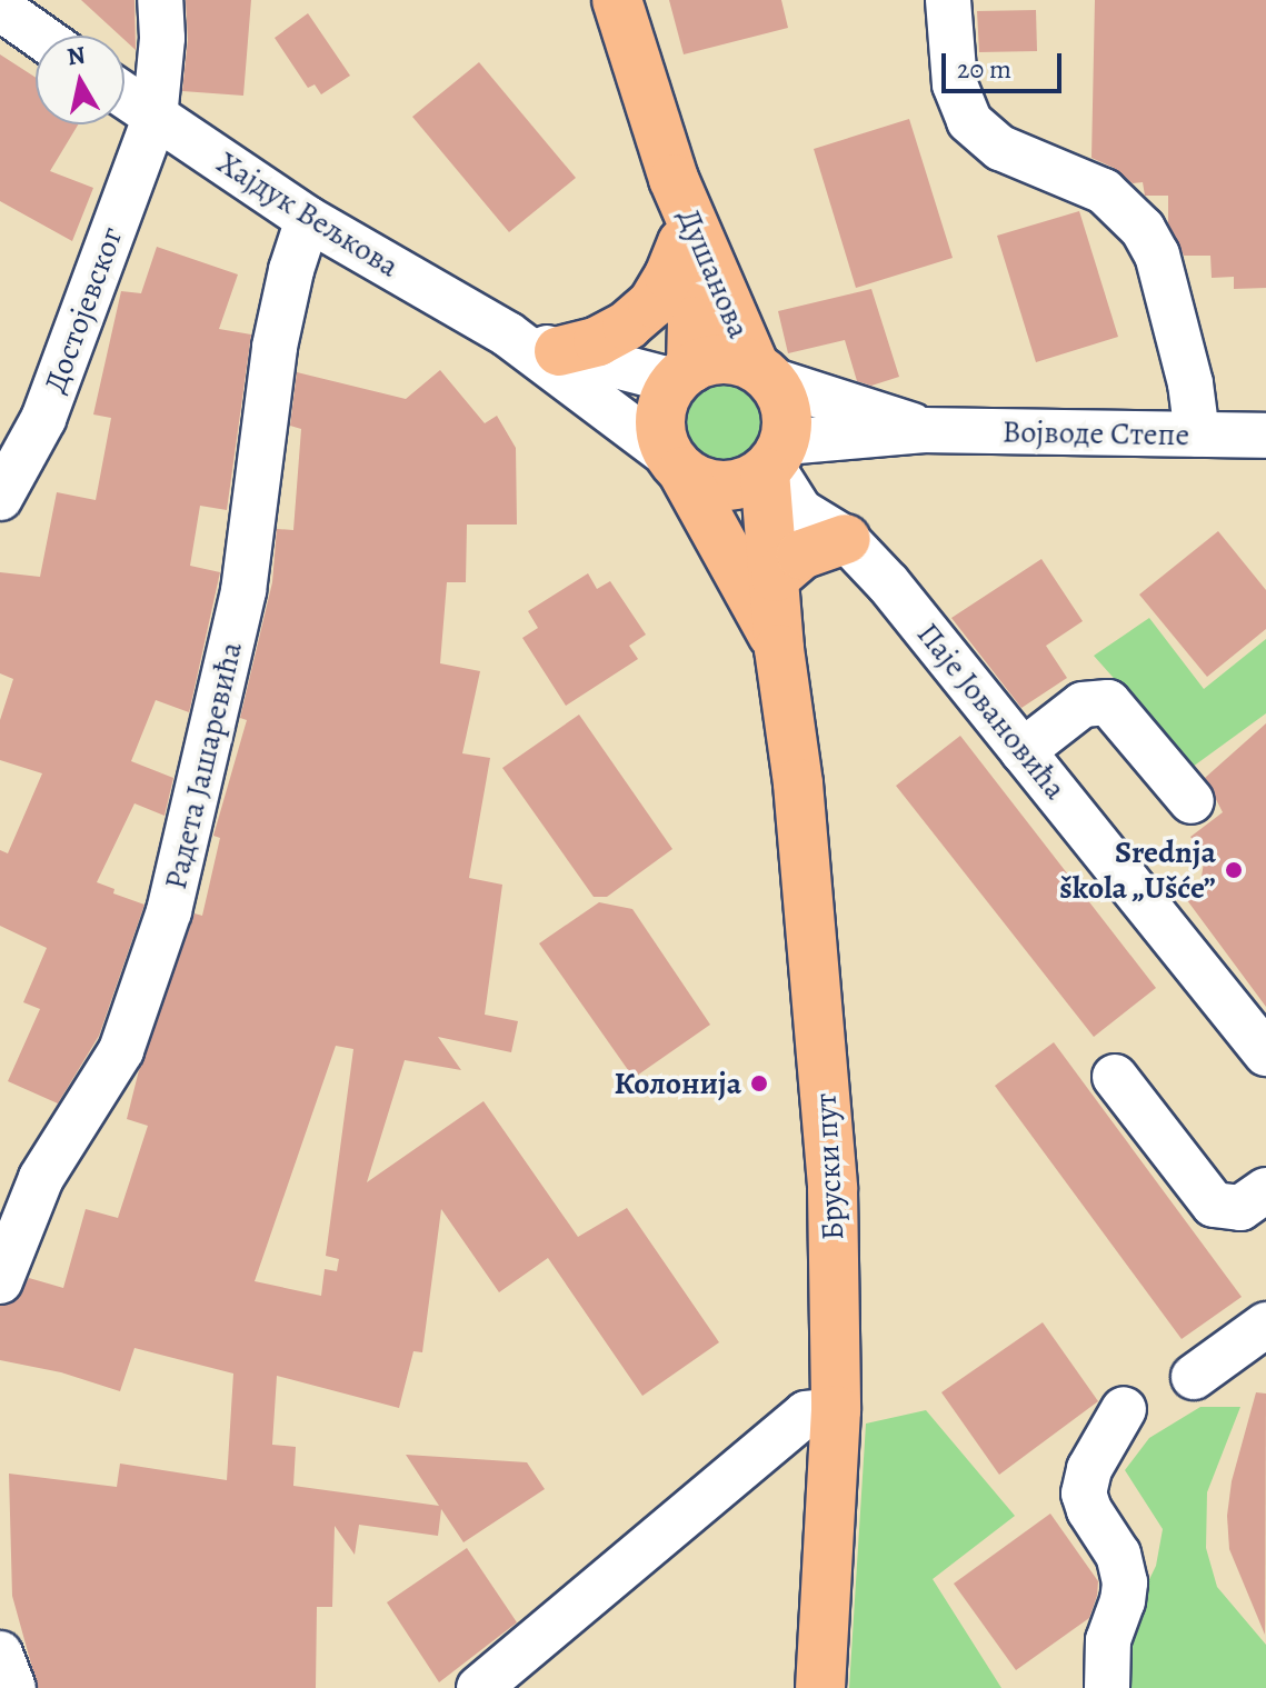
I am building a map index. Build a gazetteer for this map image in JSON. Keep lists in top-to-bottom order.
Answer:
{
  "streets": {
    "main road": ["Душанова", "Бруски пут"],
    "street": [
      "Хајдук Вељкова",
      "Достојевског",
      "Војводе Степе",
      "Паје Јовановића",
      "Радета Јашаревића"
    ]
  },
  "crossings": [
    ["Хајдук Вељкова", "Достојевског"],
    ["Хајдук Вељкова", "Радета Јашаревића"],
    ["Душанова", "Војводе Степе"],
    ["Душанова", "Паје Јовановића"],
    ["Душанова", "Бруски пут"],
    ["Војводе Степе", "Паје Јовановића"],
    ["Војводе Степе", "Бруски пут"],
    ["Паје Јовановића", "Бруски пут"]
  ],
  "places": ["Srednja škola „Ušće”", "Колонија"],
  "scale_bar": "20 m",
  "north": "top"
}
